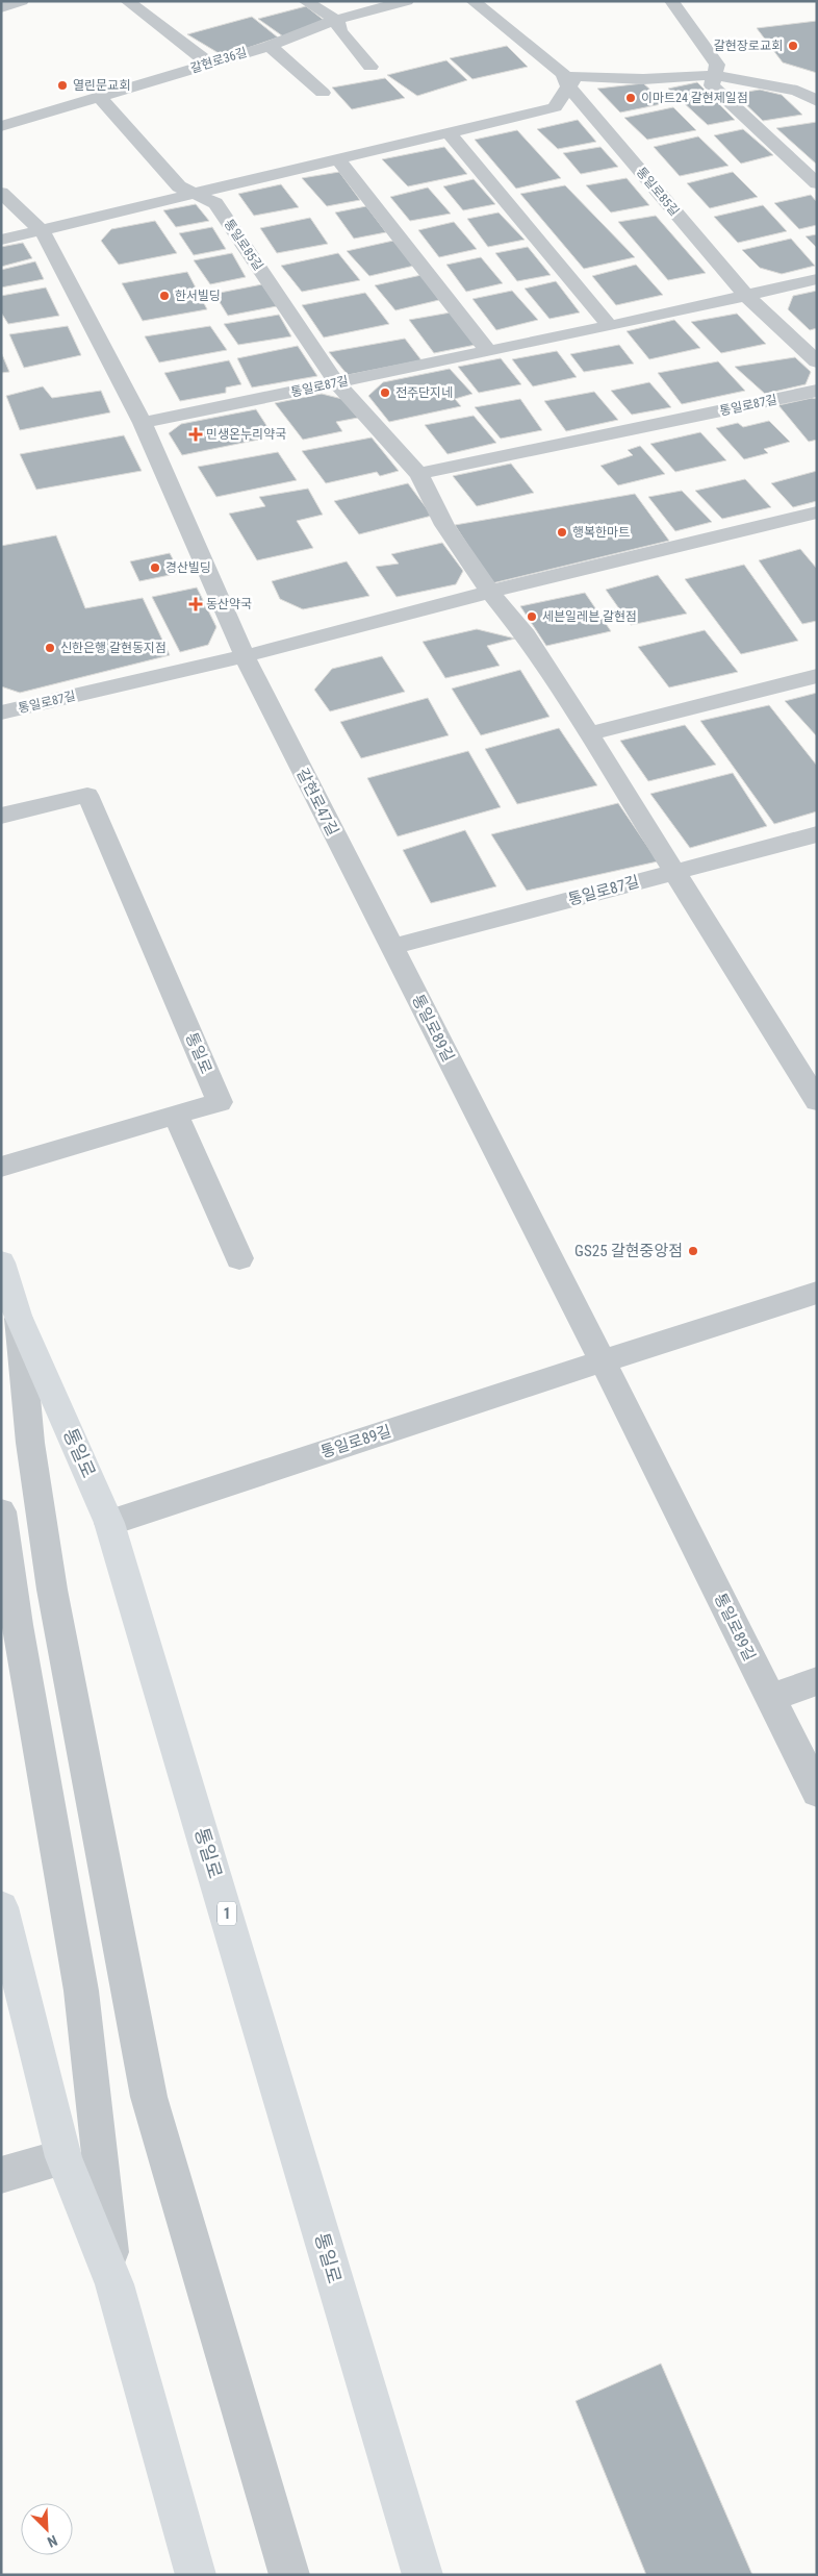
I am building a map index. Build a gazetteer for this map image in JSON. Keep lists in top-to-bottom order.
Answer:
{
  "streets": {
    "main road": ["통일로", "1"],
    "street": [
      "갈현로36길",
      "통일로85길",
      "통일로87길",
      "갈현로47길",
      "통일로89길"
    ]
  },
  "crossings": [
    ["통일로85길", "통일로87길"],
    ["통일로87길", "갈현로47길"],
    ["통일로87길", "통일로89길"],
    ["갈현로47길", "통일로89길"],
    ["통일로89길", "통일로"]
  ],
  "places": {
    "other": [
      "갈현장로교회",
      "열린문교회",
      "이마트24 갈현제일점",
      "한서빌딩",
      "전주단지네",
      "행복한마트",
      "경산빌딩",
      "세븐일레븐 갈현점",
      "신한은행 갈현동지점",
      "GS25 갈현중앙점"
    ],
    "health": ["민생온누리약국", "동산약국"]
  },
  "north": "bottom right"
}
